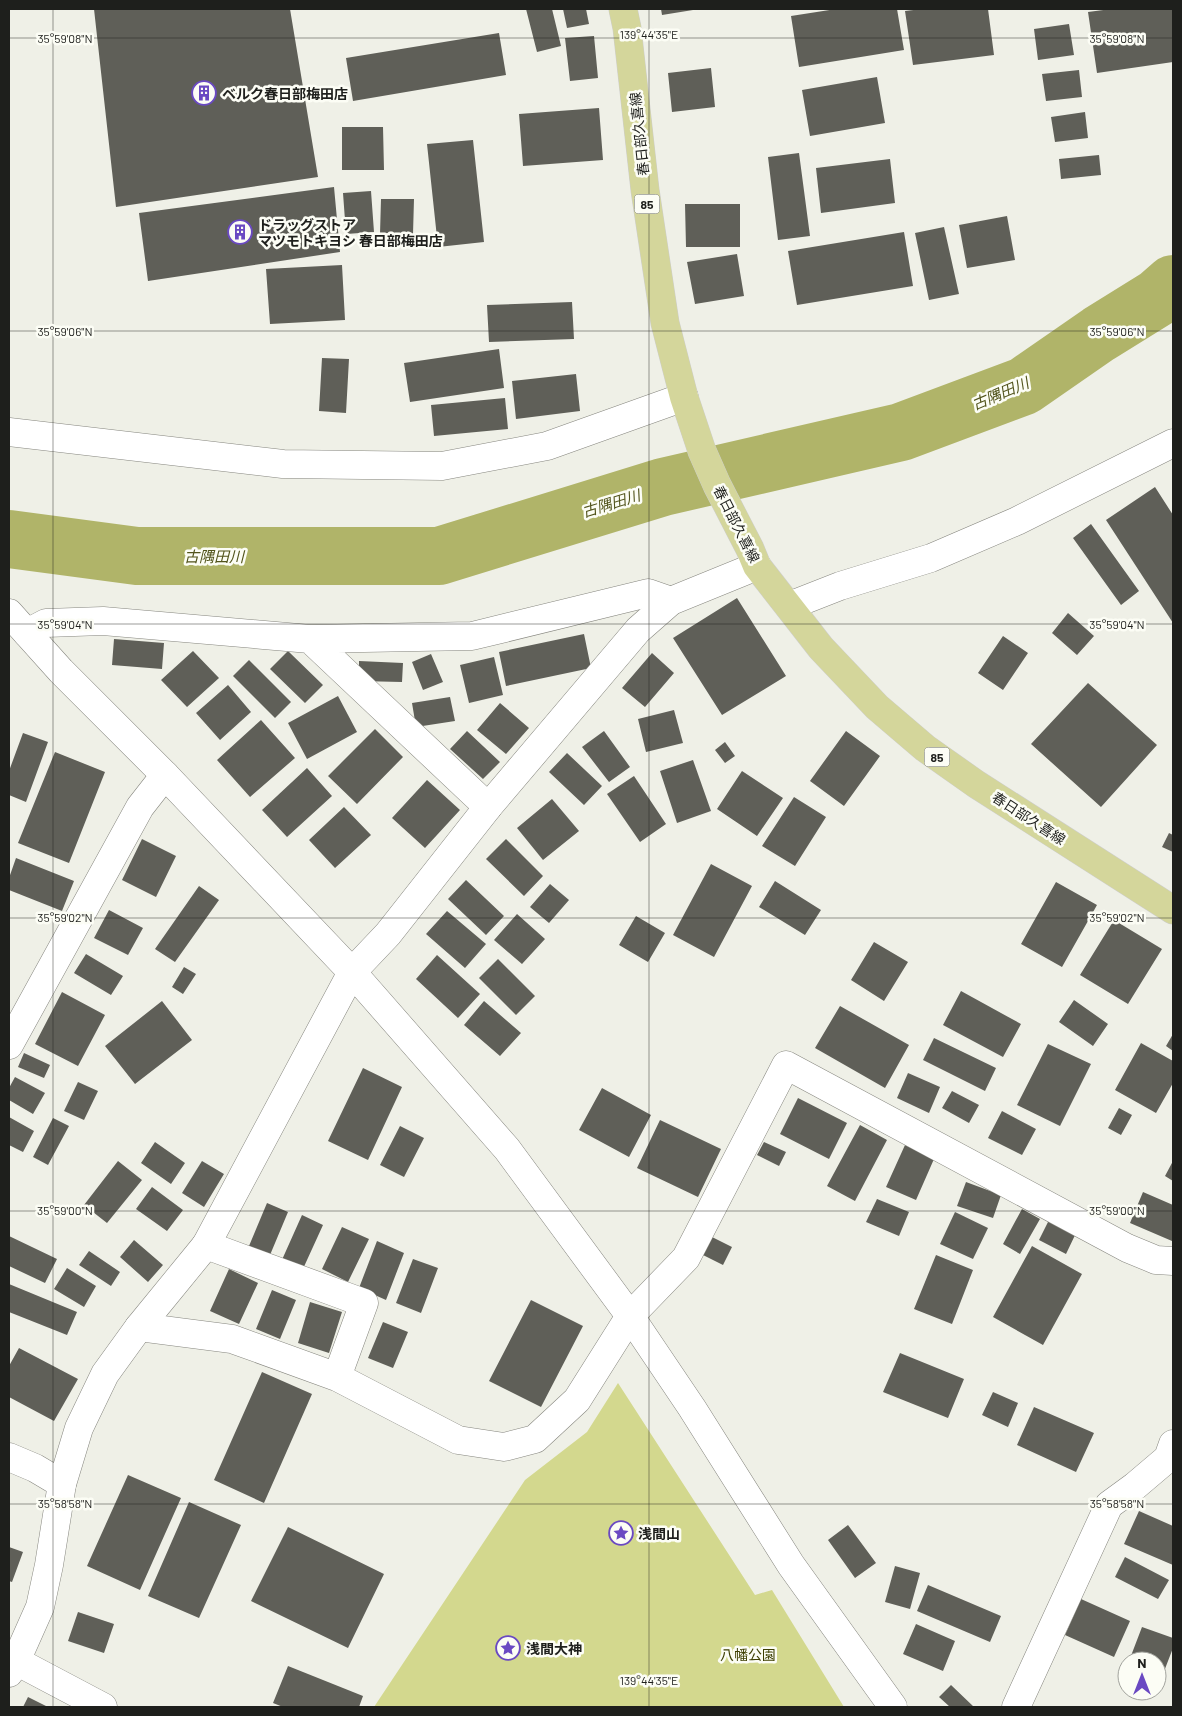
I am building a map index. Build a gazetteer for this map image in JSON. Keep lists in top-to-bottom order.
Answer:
{
  "streets": {
    "main road": ["春日部久喜線", "85"]
  },
  "water": ["古隅田川"],
  "parks": ["八幡公園"],
  "places": {
    "building": ["ベルク春日部梅田店", "ドラッグストア マツモトキヨシ 春日部梅田店"],
    "place": ["浅間山", "浅間大神"]
  },
  "north": "top",
  "coordinates": [
    "139°44'35\"E",
    "35°59'08\"N",
    "35°59'06\"N",
    "35°59'04\"N",
    "35°59'02\"N",
    "35°59'00\"N",
    "35°58'58\"N"
  ]
}
